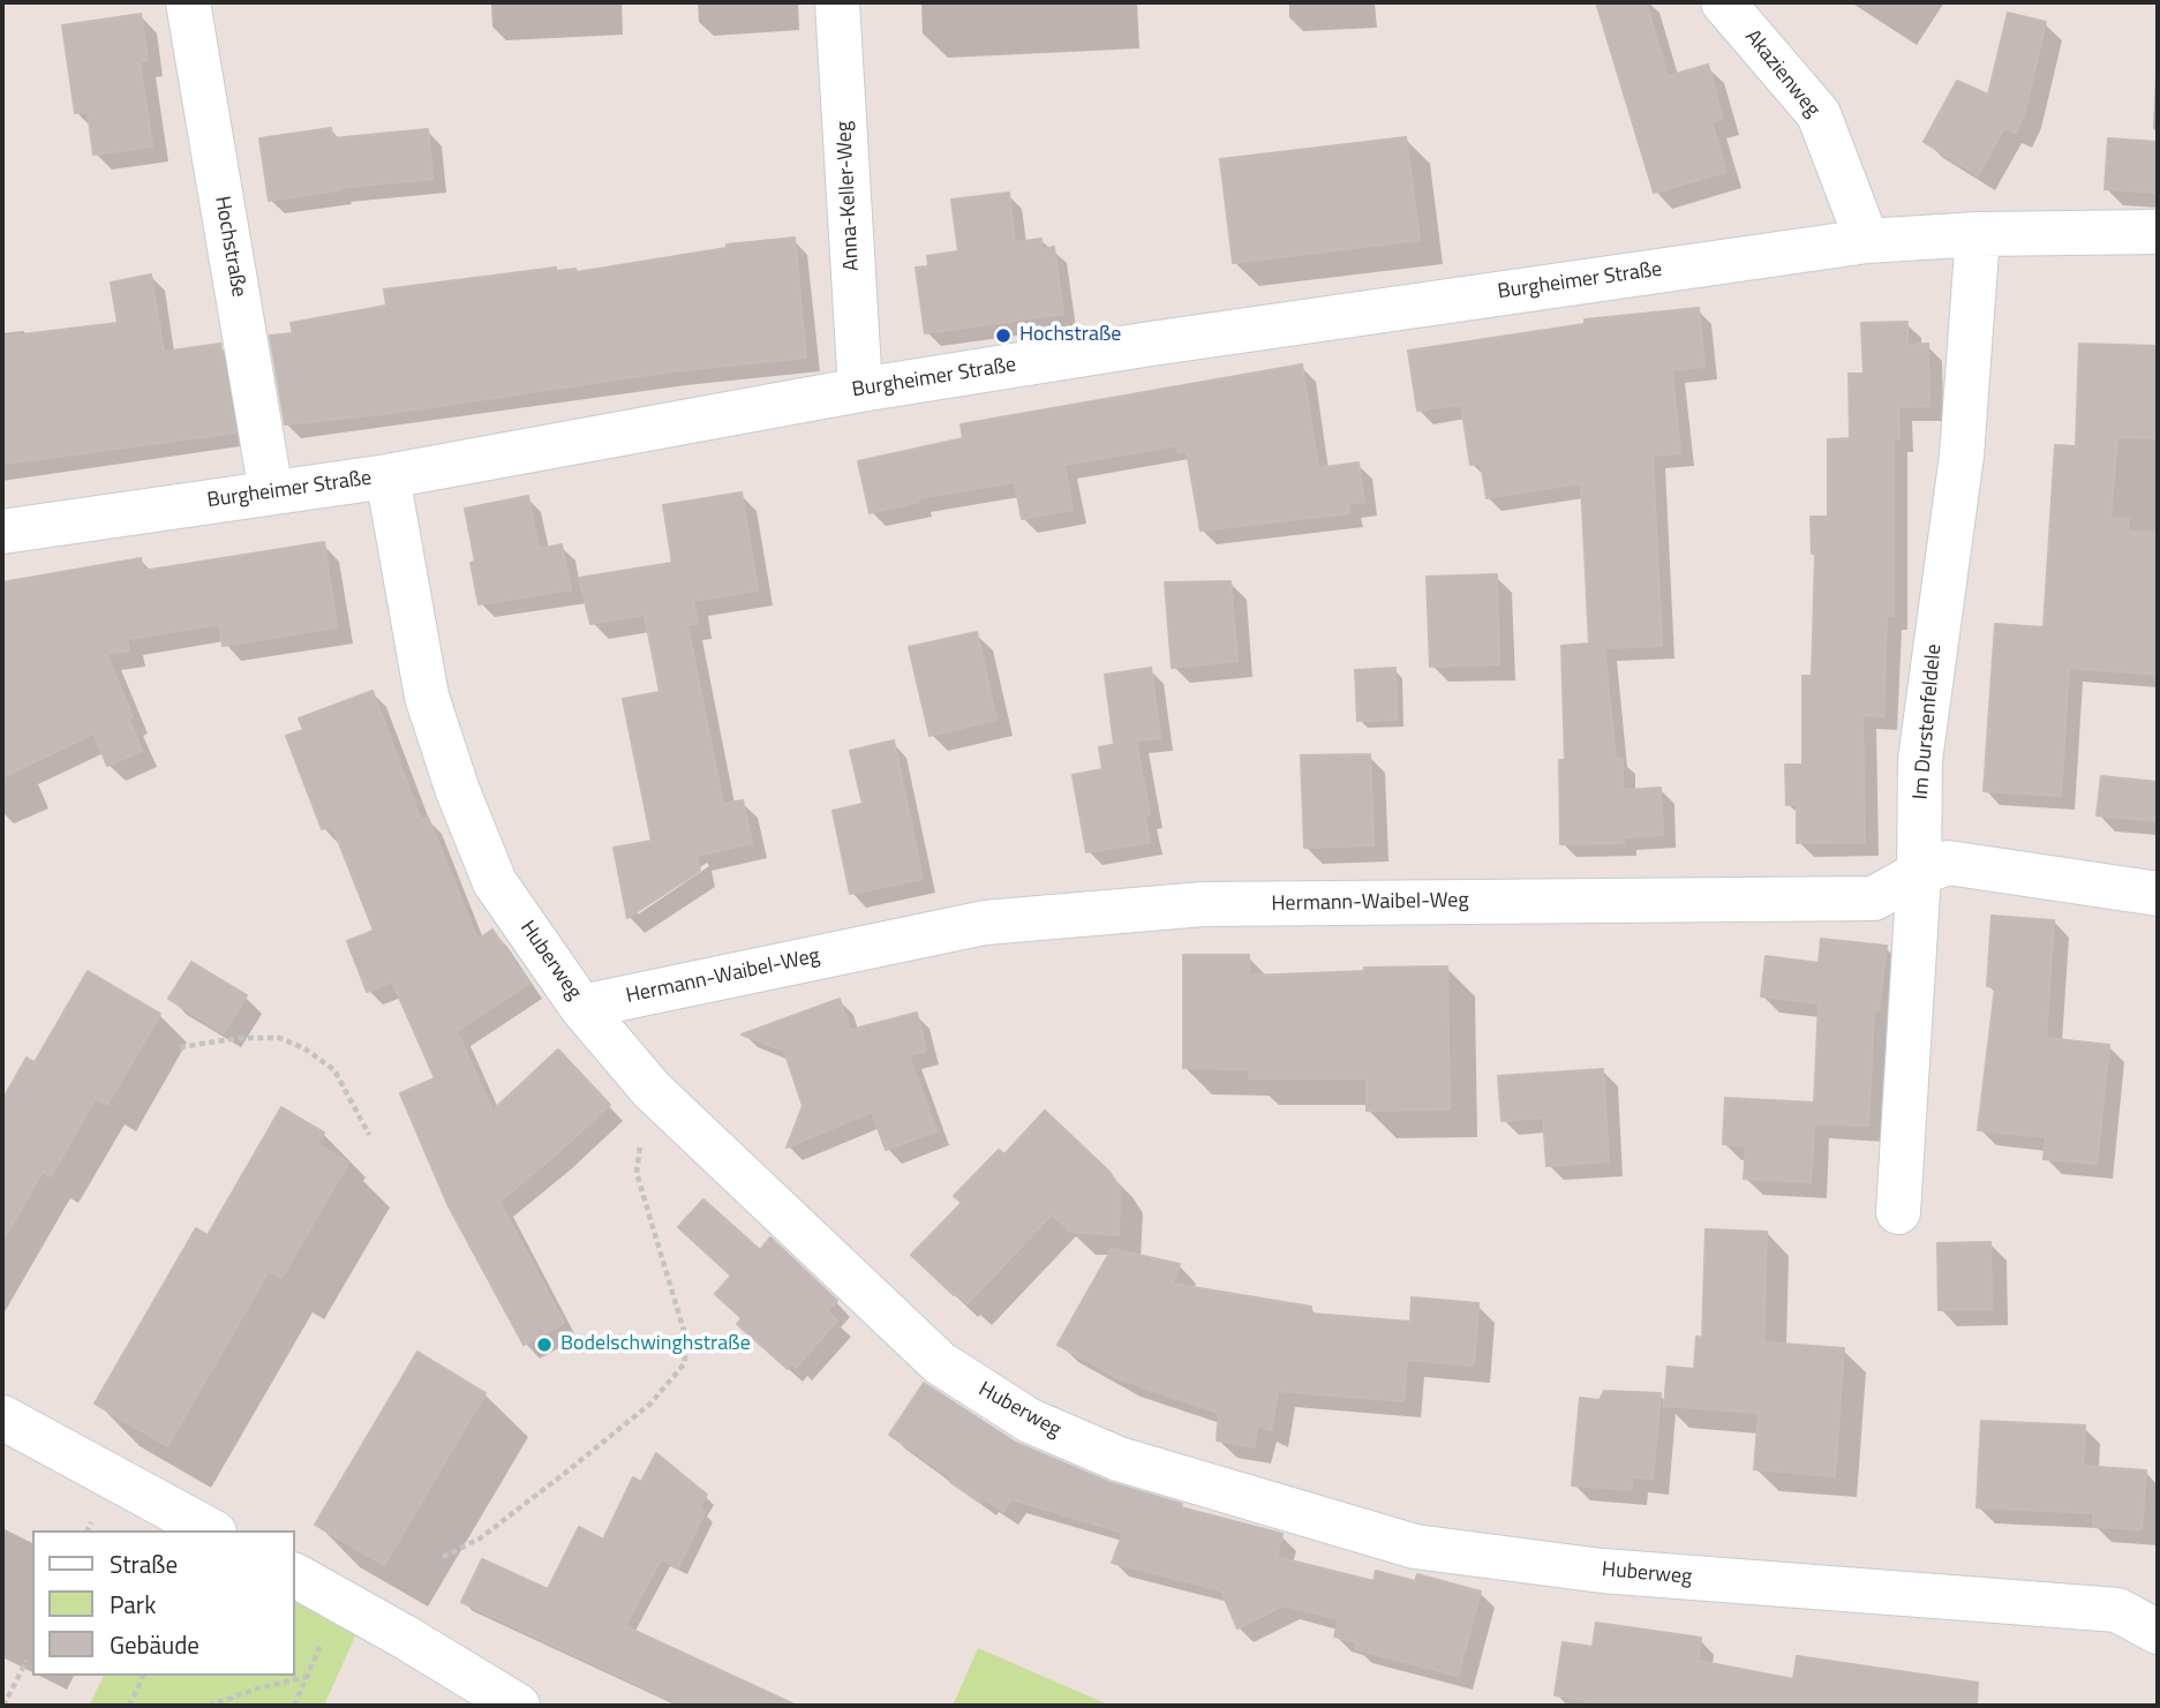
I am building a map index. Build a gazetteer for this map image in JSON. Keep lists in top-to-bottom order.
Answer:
{
  "streets": {
    "street": [
      "Akazienweg",
      "Anna-Keller-Weg",
      "Hochstraße",
      "Burgheimer Straße",
      "Im Durstenfeldele",
      "Hermann-Waibel-Weg",
      "Huberweg"
    ]
  },
  "crossings": [
    ["Akazienweg", "Burgheimer Straße"],
    ["Anna-Keller-Weg", "Burgheimer Straße"],
    ["Hochstraße", "Burgheimer Straße"],
    ["Burgheimer Straße", "Im Durstenfeldele"],
    ["Burgheimer Straße", "Huberweg"],
    ["Im Durstenfeldele", "Hermann-Waibel-Weg"],
    ["Hermann-Waibel-Weg", "Huberweg"]
  ],
  "places": ["Hochstraße", "Bodelschwinghstraße"],
  "legend": ["Straße", "Park", "Gebäude"]
}
